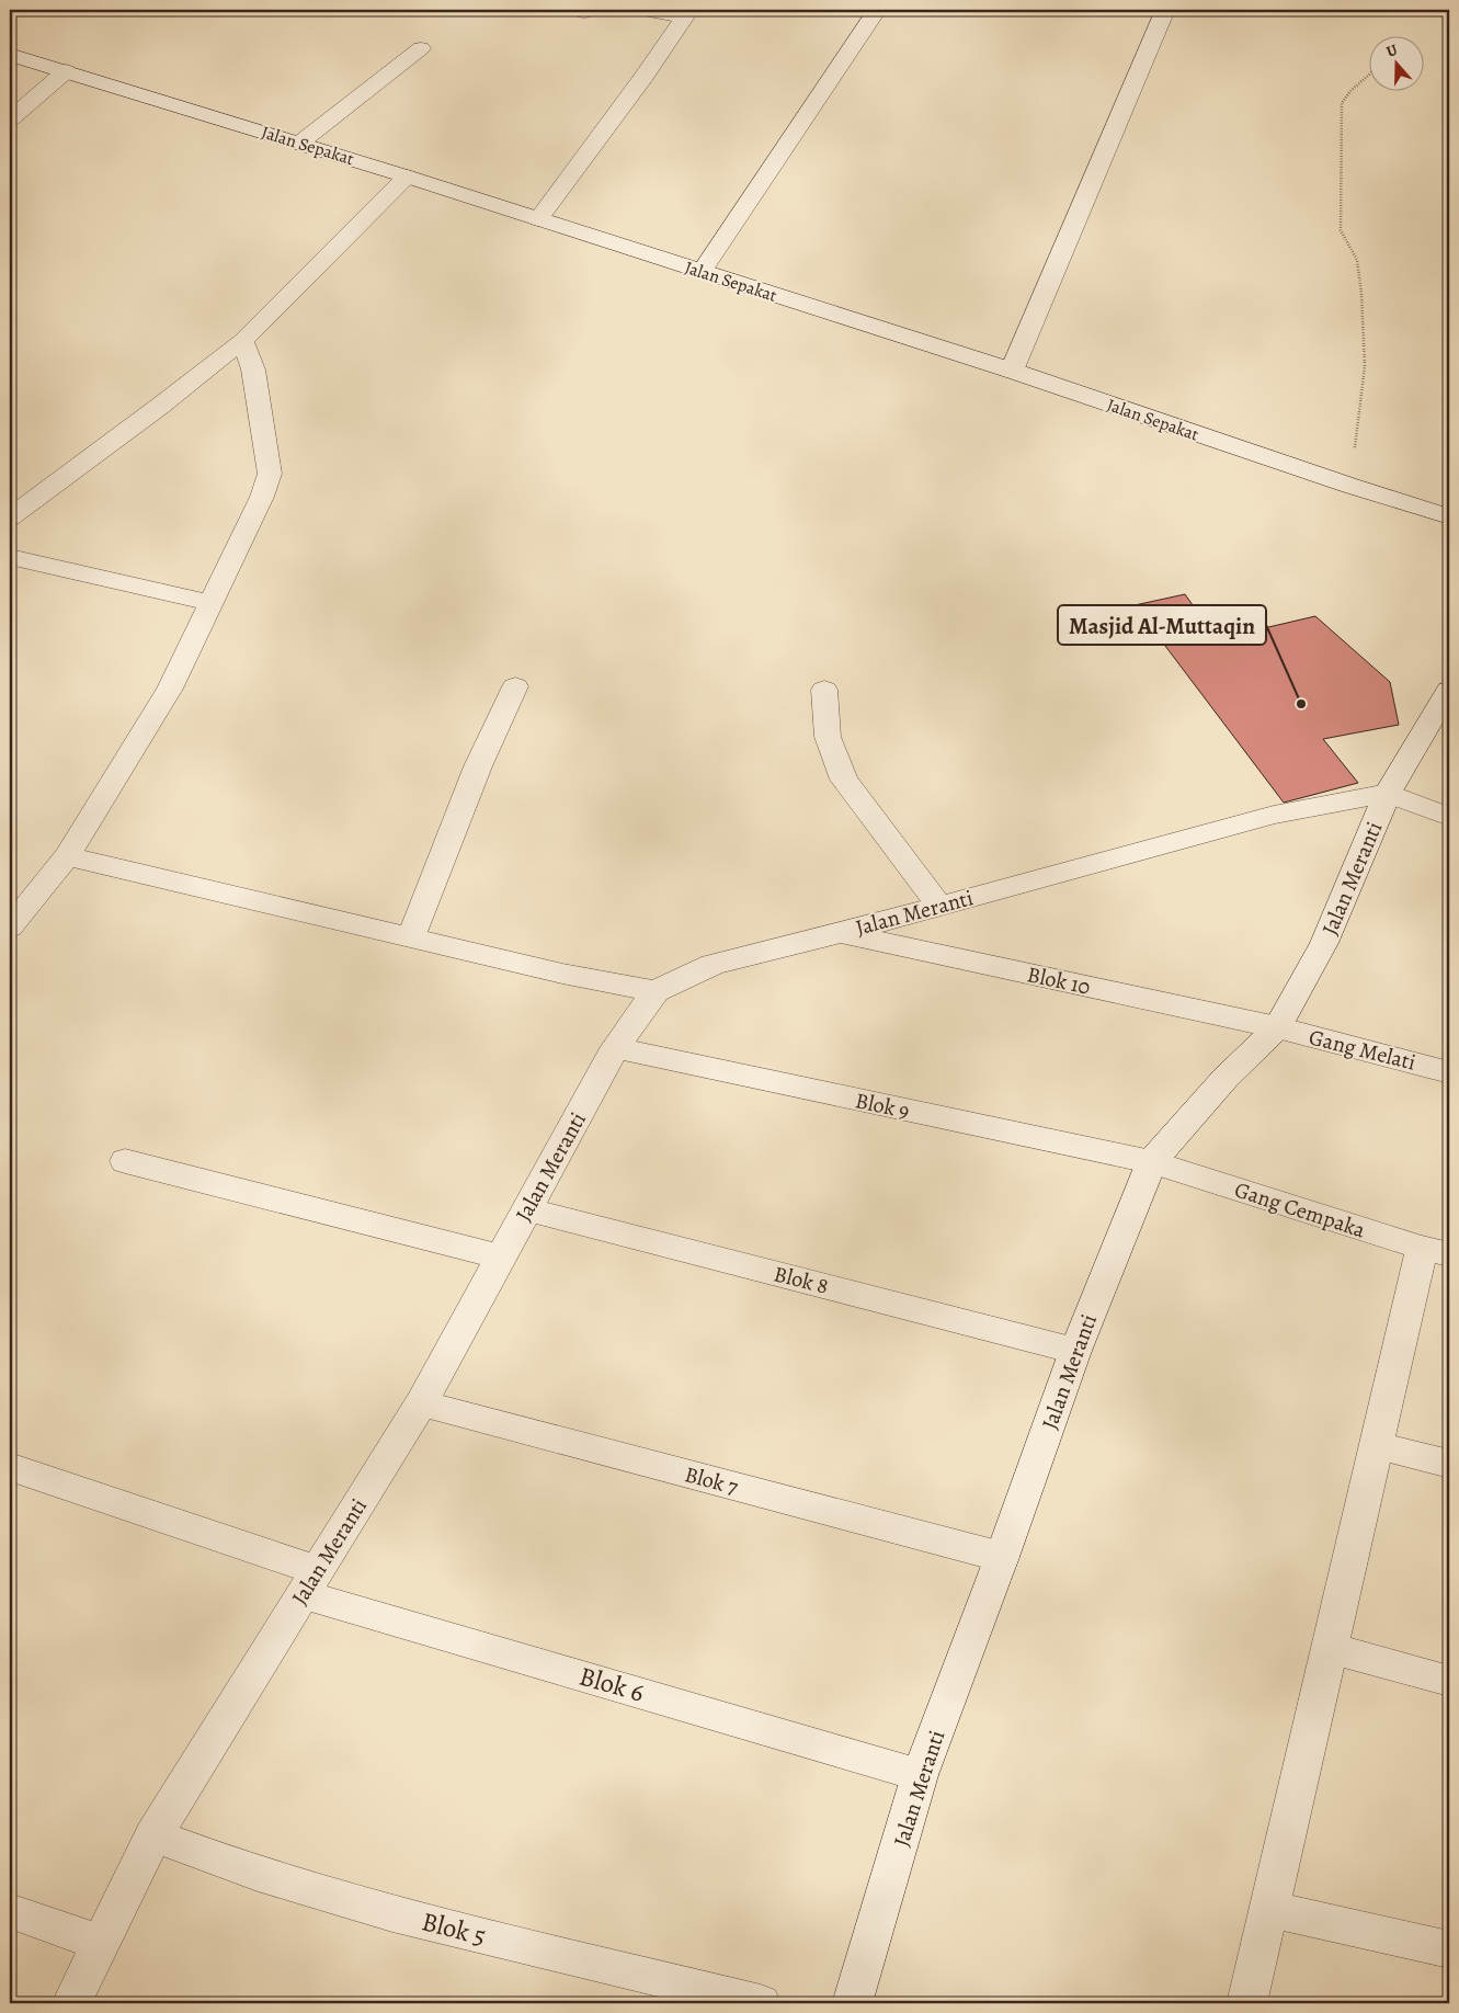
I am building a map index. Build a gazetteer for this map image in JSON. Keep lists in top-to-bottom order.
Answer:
{
  "streets": {
    "street": [
      "Jalan Sepakat",
      "Jalan Meranti",
      "Blok 10",
      "Gang Melati",
      "Blok 9",
      "Gang Cempaka",
      "Blok 8",
      "Blok 7",
      "Blok 6",
      "Blok 5"
    ]
  },
  "crossings": [
    ["Jalan Meranti", "Blok 10"],
    ["Jalan Meranti", "Gang Melati"],
    ["Jalan Meranti", "Blok 9"],
    ["Jalan Meranti", "Gang Cempaka"],
    ["Jalan Meranti", "Blok 8"],
    ["Jalan Meranti", "Blok 7"],
    ["Jalan Meranti", "Blok 6"],
    ["Jalan Meranti", "Blok 5"],
    ["Blok 10", "Gang Melati"],
    ["Blok 9", "Gang Cempaka"]
  ],
  "places": ["Masjid Al-Muttaqin"],
  "north": "top"
}
